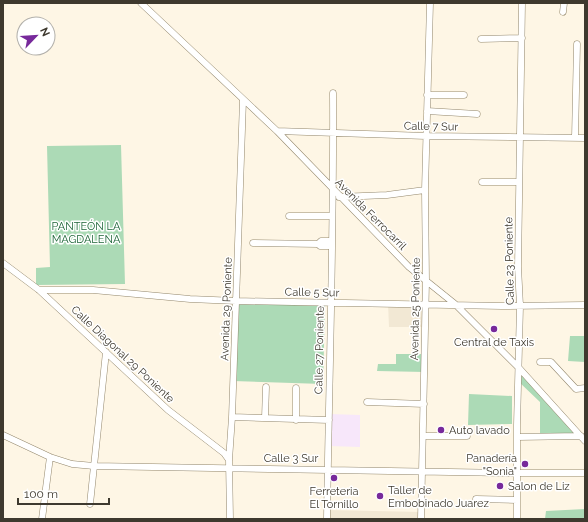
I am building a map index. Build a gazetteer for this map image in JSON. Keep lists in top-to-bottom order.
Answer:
{
  "streets": {
    "street": [
      "Calle 7 Sur",
      "Avenida Ferrocarril",
      "Calle 23 Poniente",
      "Calle 5 Sur",
      "Avenida 29 Poniente",
      "Avenida 25 Poniente",
      "Calle 27 Poniente",
      "Calle Diagonal 29 Poniente",
      "Calle 3 Sur"
    ]
  },
  "crossings": [
    ["Calle 7 Sur", "Avenida Ferrocarril"],
    ["Calle 7 Sur", "Calle 23 Poniente"],
    ["Calle 7 Sur", "Avenida 25 Poniente"],
    ["Calle 7 Sur", "Calle 27 Poniente"],
    ["Avenida Ferrocarril", "Calle 23 Poniente"],
    ["Avenida Ferrocarril", "Calle 5 Sur"],
    ["Avenida Ferrocarril", "Avenida 29 Poniente"],
    ["Avenida Ferrocarril", "Avenida 25 Poniente"],
    ["Avenida Ferrocarril", "Calle 27 Poniente"],
    ["Calle 23 Poniente", "Calle 5 Sur"],
    ["Calle 23 Poniente", "Calle 3 Sur"],
    ["Calle 5 Sur", "Avenida 29 Poniente"],
    ["Calle 5 Sur", "Avenida 25 Poniente"],
    ["Calle 5 Sur", "Calle 27 Poniente"],
    ["Calle 5 Sur", "Calle Diagonal 29 Poniente"],
    ["Avenida 29 Poniente", "Calle Diagonal 29 Poniente"],
    ["Avenida 29 Poniente", "Calle 3 Sur"],
    ["Avenida 25 Poniente", "Calle 3 Sur"],
    ["Calle 27 Poniente", "Calle 3 Sur"]
  ],
  "parks": ["PANTEÓN LA MAGDALENA"],
  "places": [
    "Central de Taxis",
    "Auto lavado",
    "Panadería \"Sonia\"",
    "Ferreteria El Tornillo",
    "Salon de Liz",
    "Taller de Embobinado Juarez"
  ],
  "scale_bar": "100 m",
  "north": "top right"
}
